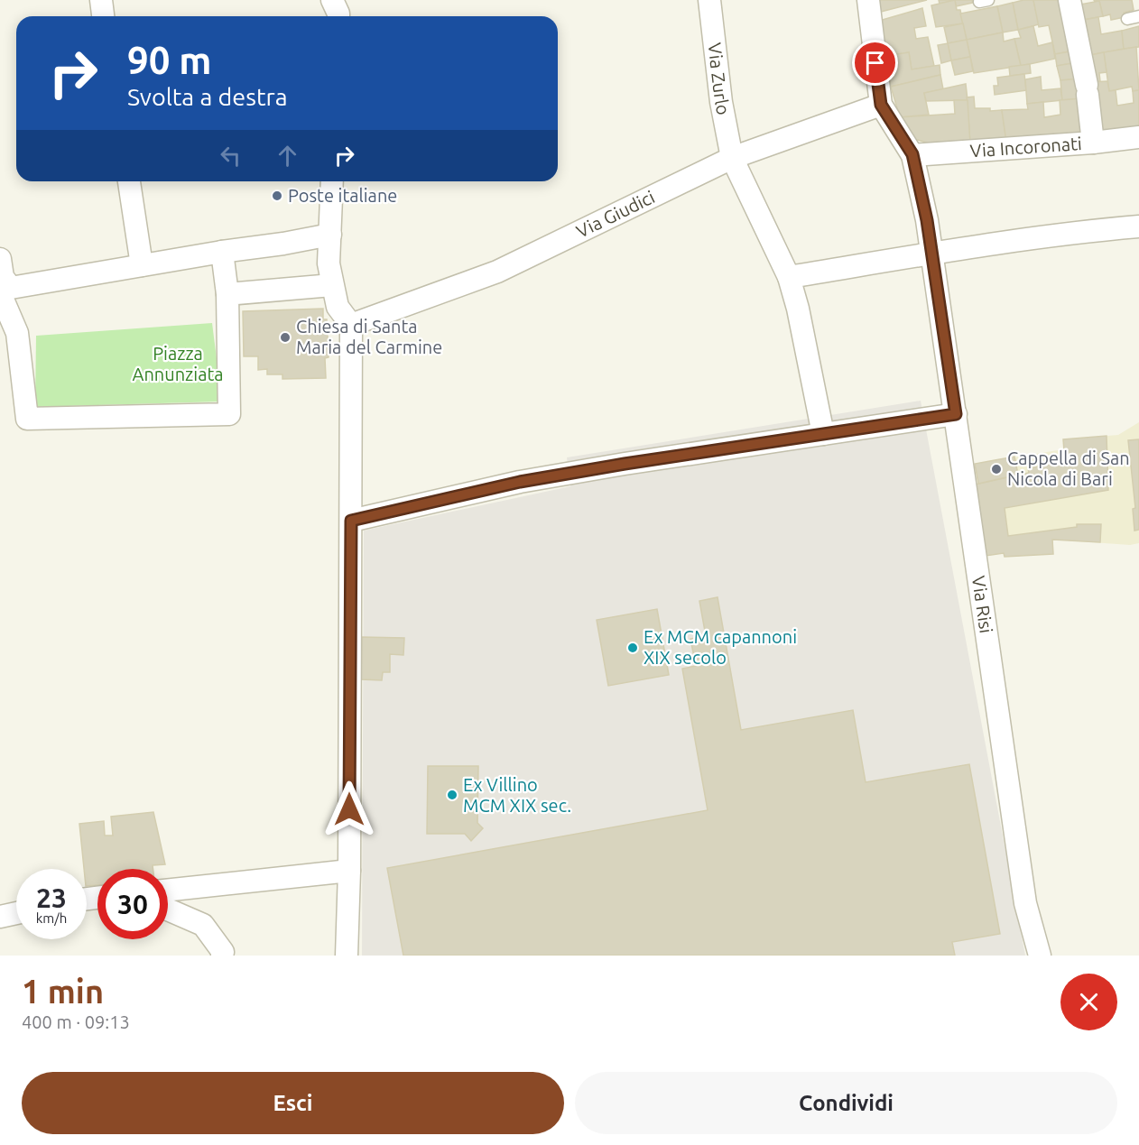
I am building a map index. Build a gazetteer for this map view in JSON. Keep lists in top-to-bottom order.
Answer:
{
  "streets": {
    "street": [
      "Via Zurlo",
      "Via Incoronati",
      "Via Giudici",
      "Via Risi"
    ]
  },
  "crossings": [
    ["Via Zurlo", "Via Giudici"],
    ["Via Incoronati", "Via Risi"]
  ],
  "parks": ["Piazza Annunziata"],
  "places": [
    "Poste italiane",
    "Chiesa di Santa Maria del Carmine",
    "Cappella di San Nicola di Bari",
    "Ex MCM capannoni XIX secolo",
    "Ex Villino MCM XIX sec."
  ],
  "page": {
    "turn": ["90 m", "Svolta a destra"],
    "speed": "23 km/h",
    "limit": "30",
    "heading": ["1 min", "400 m · 09:13"],
    "buttons": ["Esci", "Condividi"]
  }
}
